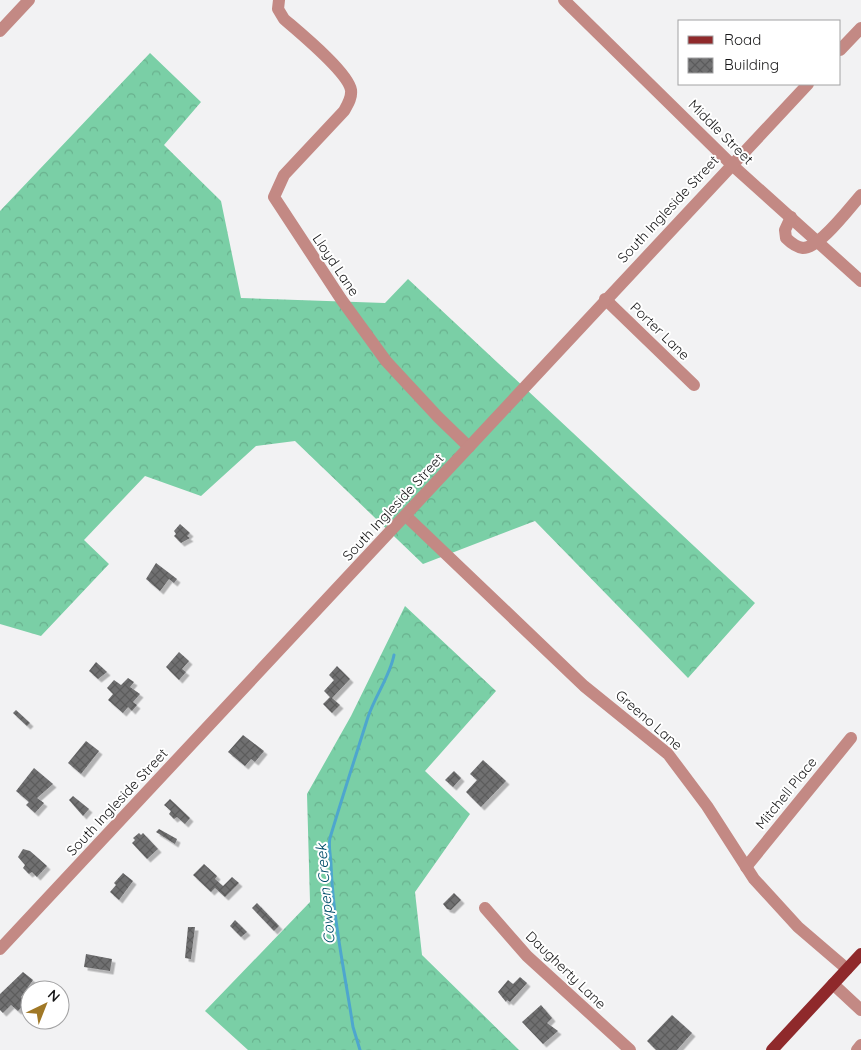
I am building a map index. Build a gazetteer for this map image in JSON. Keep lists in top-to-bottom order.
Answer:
{
  "streets": {
    "street": [
      "Middle Street",
      "South Ingleside Street",
      "Lloyd Lane",
      "Porter Lane",
      "Greeno Lane",
      "Mitchell Place",
      "Daugherty Lane"
    ]
  },
  "crossings": [
    ["Middle Street", "South Ingleside Street"],
    ["South Ingleside Street", "Lloyd Lane"],
    ["South Ingleside Street", "Porter Lane"],
    ["South Ingleside Street", "Greeno Lane"],
    ["Greeno Lane", "Mitchell Place"]
  ],
  "water": ["Cowpen Creek"],
  "legend": ["Road", "Building"],
  "north": "top right"
}
